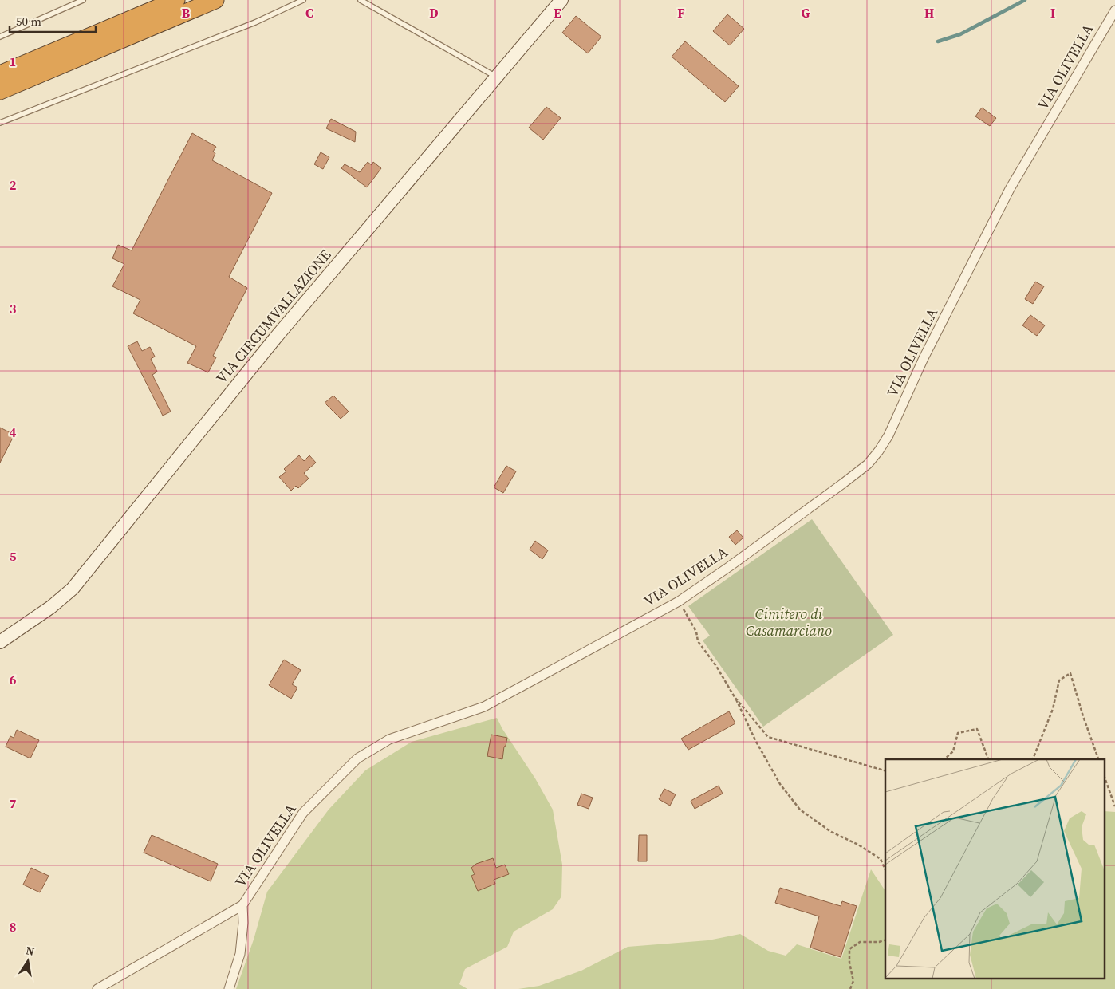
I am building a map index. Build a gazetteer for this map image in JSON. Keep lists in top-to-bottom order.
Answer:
{
  "streets": {
    "street": ["VIA OLIVELLA", "VIA CIRCUMVALLAZIONE"]
  },
  "parks": ["Cimitero di Casamarciano"],
  "scale_bar": "50 m",
  "north": "top",
  "grid": {
    "columns": [
      "B",
      "C",
      "D",
      "E",
      "F",
      "G",
      "H",
      "I"
    ],
    "rows": [
      "1",
      "2",
      "3",
      "4",
      "5",
      "6",
      "7",
      "8"
    ]
  }
}
